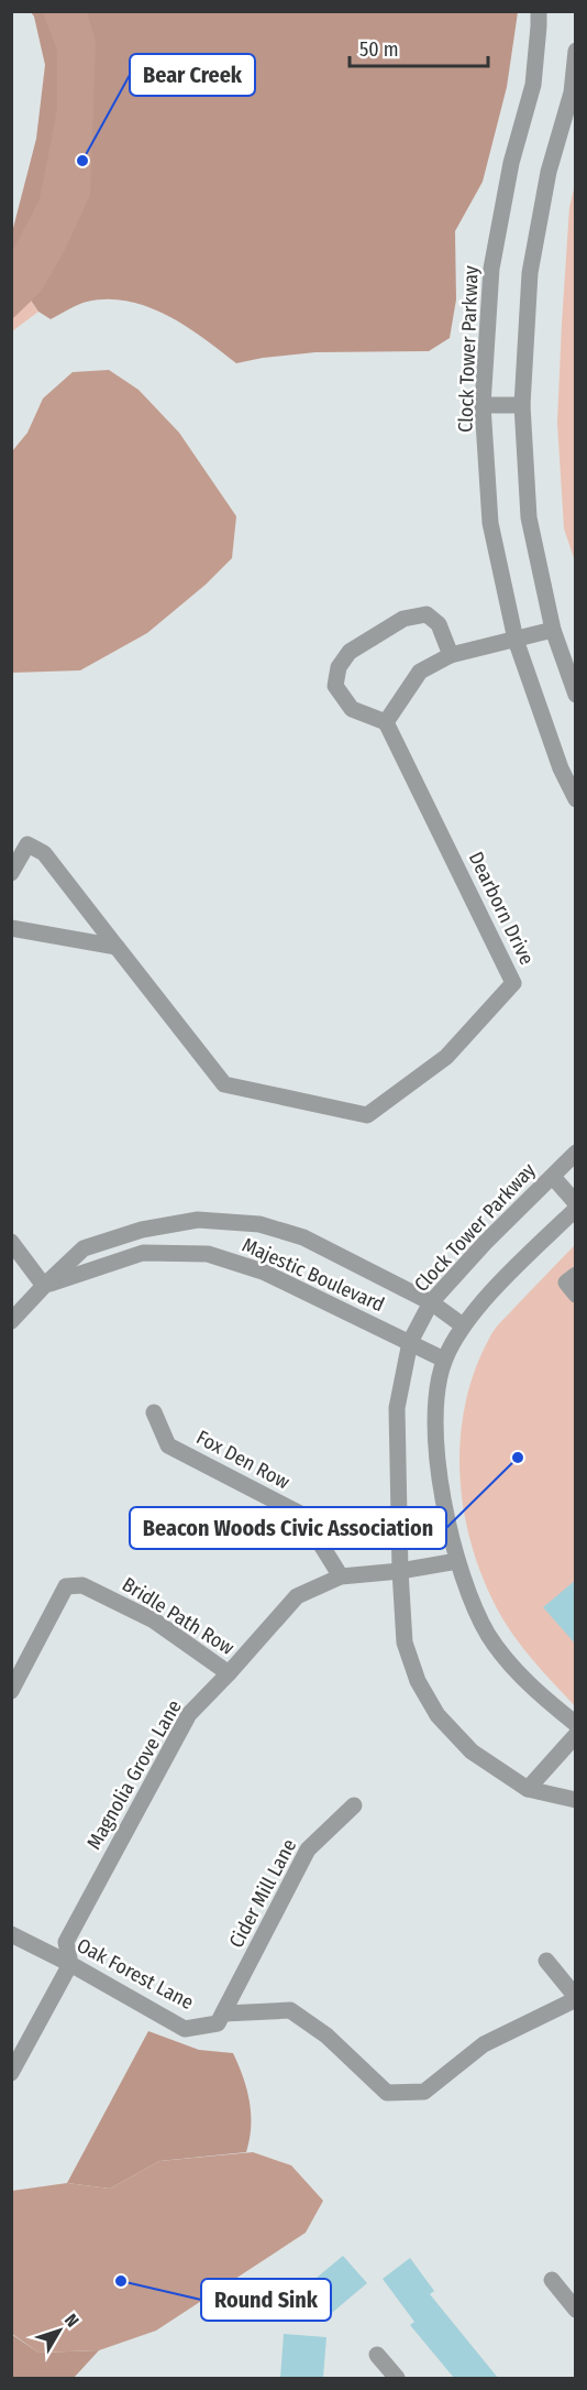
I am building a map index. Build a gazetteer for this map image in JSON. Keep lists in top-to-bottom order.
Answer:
{
  "streets": {
    "street": [
      "Clock Tower Parkway",
      "Dearborn Drive",
      "Majestic Boulevard",
      "Fox Den Row",
      "Bridle Path Row",
      "Magnolia Grove Lane",
      "Cider Mill Lane",
      "Oak Forest Lane"
    ]
  },
  "crossings": [
    ["Clock Tower Parkway", "Majestic Boulevard"],
    ["Clock Tower Parkway", "Magnolia Grove Lane"],
    ["Fox Den Row", "Magnolia Grove Lane"],
    ["Bridle Path Row", "Magnolia Grove Lane"],
    ["Magnolia Grove Lane", "Oak Forest Lane"],
    ["Cider Mill Lane", "Oak Forest Lane"]
  ],
  "places": ["Bear Creek", "Beacon Woods Civic Association", "Round Sink"],
  "scale_bar": "50 m",
  "north": "top right"
}
